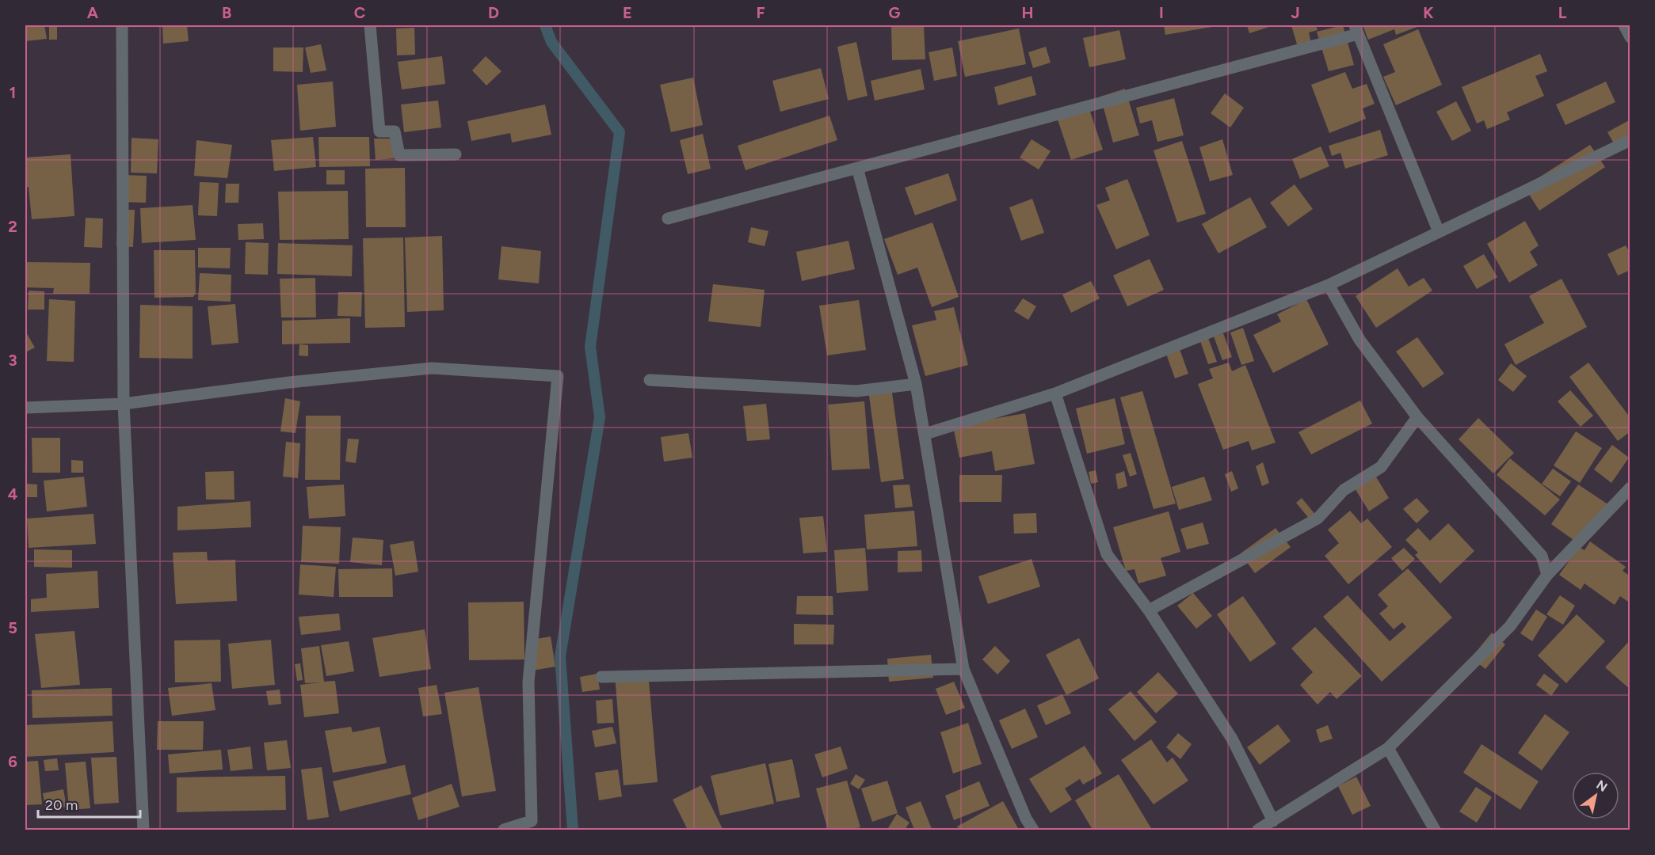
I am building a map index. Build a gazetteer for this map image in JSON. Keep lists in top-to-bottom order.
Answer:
{
  "scale_bar": "20 m",
  "north": "top right",
  "grid": {
    "columns": [
      "A",
      "B",
      "C",
      "D",
      "E",
      "F",
      "G",
      "H",
      "I",
      "J",
      "K",
      "L"
    ],
    "rows": [
      "1",
      "2",
      "3",
      "4",
      "5",
      "6"
    ]
  }
}
